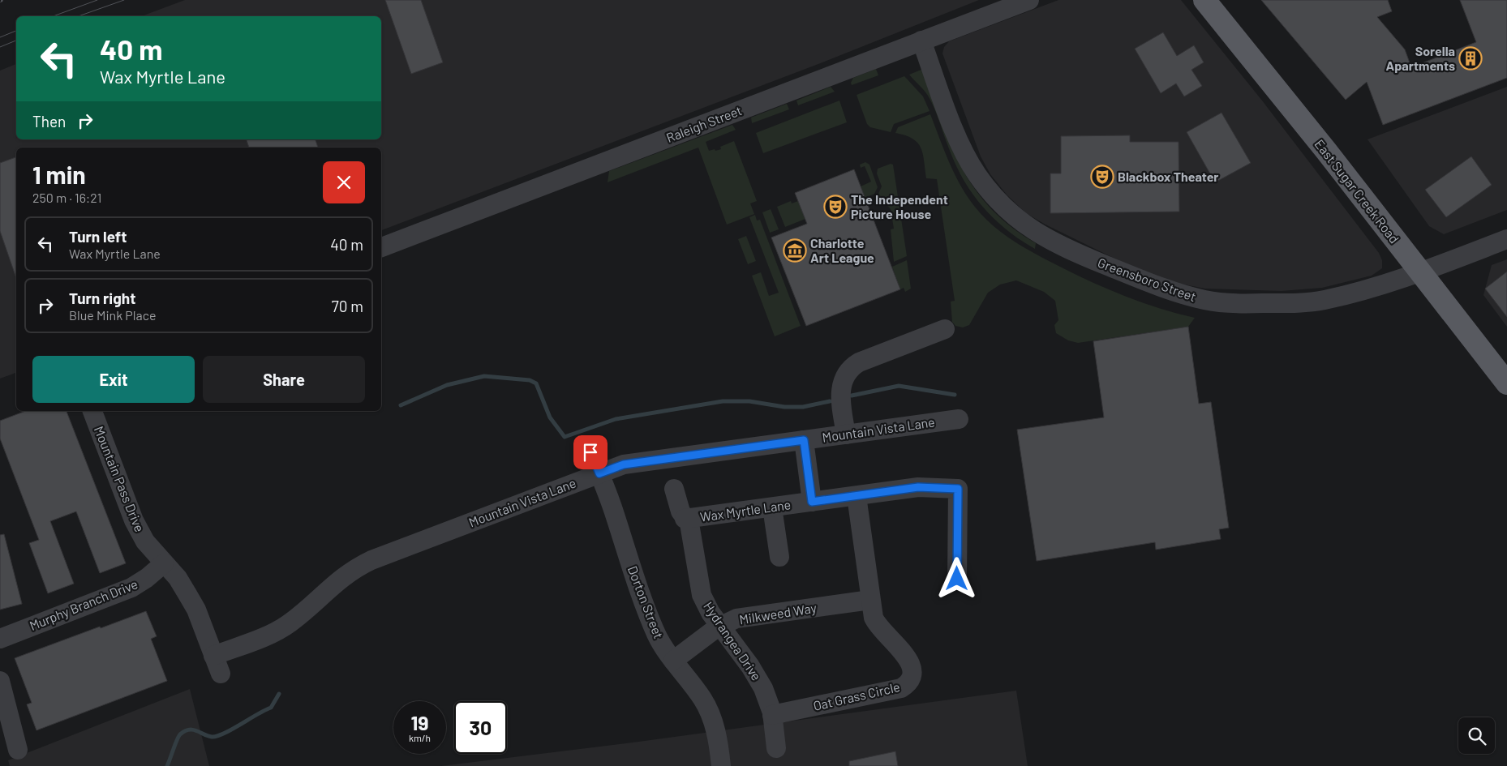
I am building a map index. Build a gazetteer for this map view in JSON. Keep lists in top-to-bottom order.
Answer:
{
  "streets": {
    "main road": ["East Sugar Creek Road"],
    "street": [
      "Raleigh Street",
      "Greensboro Street",
      "Mountain Vista Lane",
      "Mountain Pass Drive",
      "Wax Myrtle Lane",
      "Dorton Street",
      "Murphy Branch Drive",
      "Milkweed Way",
      "Hydrangea Drive",
      "Oat Grass Circle"
    ]
  },
  "crossings": [
    ["Raleigh Street", "Greensboro Street"],
    ["East Sugar Creek Road", "Greensboro Street"],
    ["Mountain Vista Lane", "Mountain Pass Drive"],
    ["Mountain Vista Lane", "Dorton Street"],
    ["Mountain Pass Drive", "Murphy Branch Drive"],
    ["Wax Myrtle Lane", "Hydrangea Drive"],
    ["Wax Myrtle Lane", "Oat Grass Circle"],
    ["Dorton Street", "Milkweed Way"],
    ["Milkweed Way", "Hydrangea Drive"],
    ["Milkweed Way", "Oat Grass Circle"],
    ["Hydrangea Drive", "Oat Grass Circle"]
  ],
  "places": {
    "building": ["Sorella Apartments"],
    "theatre": ["Blackbox Theater", "The Independent Picture House"],
    "museum": ["Charlotte Art League"]
  },
  "page": {
    "turn": ["40 m", "Wax Myrtle Lane"],
    "then": "Then",
    "heading": ["1 min", "250 m · 16:21"],
    "list": [
      {
        "name": "Turn left",
        "note": "Wax Myrtle Lane",
        "value": "40 m"
      },
      {
        "name": "Turn right",
        "note": "Blue Mink Place",
        "value": "70 m"
      }
    ],
    "buttons": ["Exit", "Share"],
    "speed": "19 km/h",
    "limit": "30"
  }
}
